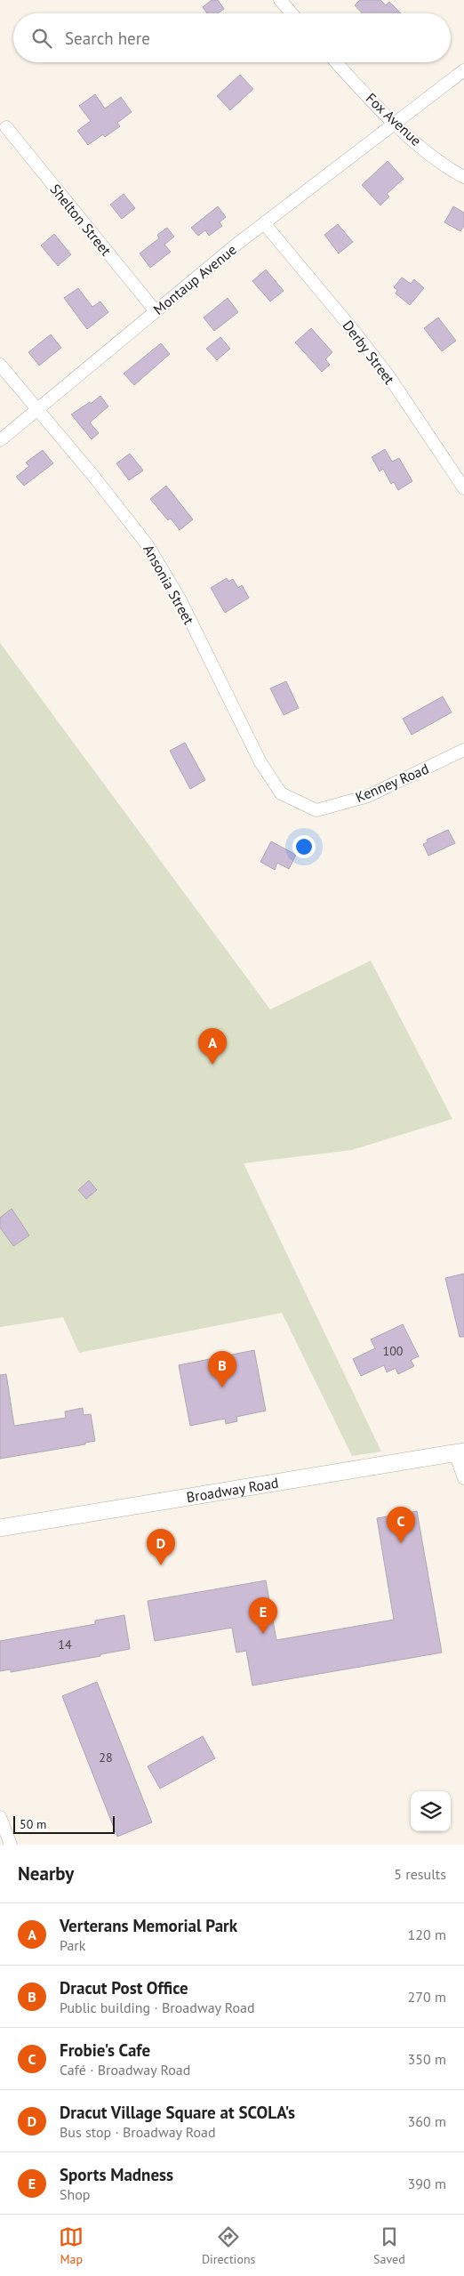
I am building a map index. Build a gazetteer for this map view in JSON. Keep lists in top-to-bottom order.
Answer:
{
  "streets": {
    "main road": ["Broadway Road"],
    "street": [
      "Fox Avenue",
      "Shelton Street",
      "Montaup Avenue",
      "Derby Street",
      "Ansonia Street",
      "Kenney Road"
    ]
  },
  "crossings": [
    ["Fox Avenue", "Montaup Avenue"],
    ["Shelton Street", "Montaup Avenue"],
    ["Montaup Avenue", "Derby Street"],
    ["Montaup Avenue", "Ansonia Street"],
    ["Ansonia Street", "Kenney Road"]
  ],
  "house_numbers": ["100", "14", "28"],
  "scale_bar": "50 m",
  "page": {
    "search": "Search here",
    "pins": [
      "A",
      "B",
      "C",
      "D",
      "E"
    ],
    "scale": "50 m",
    "heading": ["Nearby", "5 results"],
    "list": [
      {
        "mark": "A",
        "name": "Verterans Memorial Park",
        "note": "Park",
        "value": "120 m"
      },
      {
        "mark": "B",
        "name": "Dracut Post Office",
        "note": "Public building · Broadway Road",
        "value": "270 m"
      },
      {
        "mark": "C",
        "name": "Frobie's Cafe",
        "note": "Café · Broadway Road",
        "value": "350 m"
      },
      {
        "mark": "D",
        "name": "Dracut Village Square at SCOLA's",
        "note": "Bus stop · Broadway Road",
        "value": "360 m"
      },
      {
        "mark": "E",
        "name": "Sports Madness",
        "note": "Shop",
        "value": "390 m"
      }
    ],
    "nav": ["Map", "Directions", "Saved"]
  }
}
